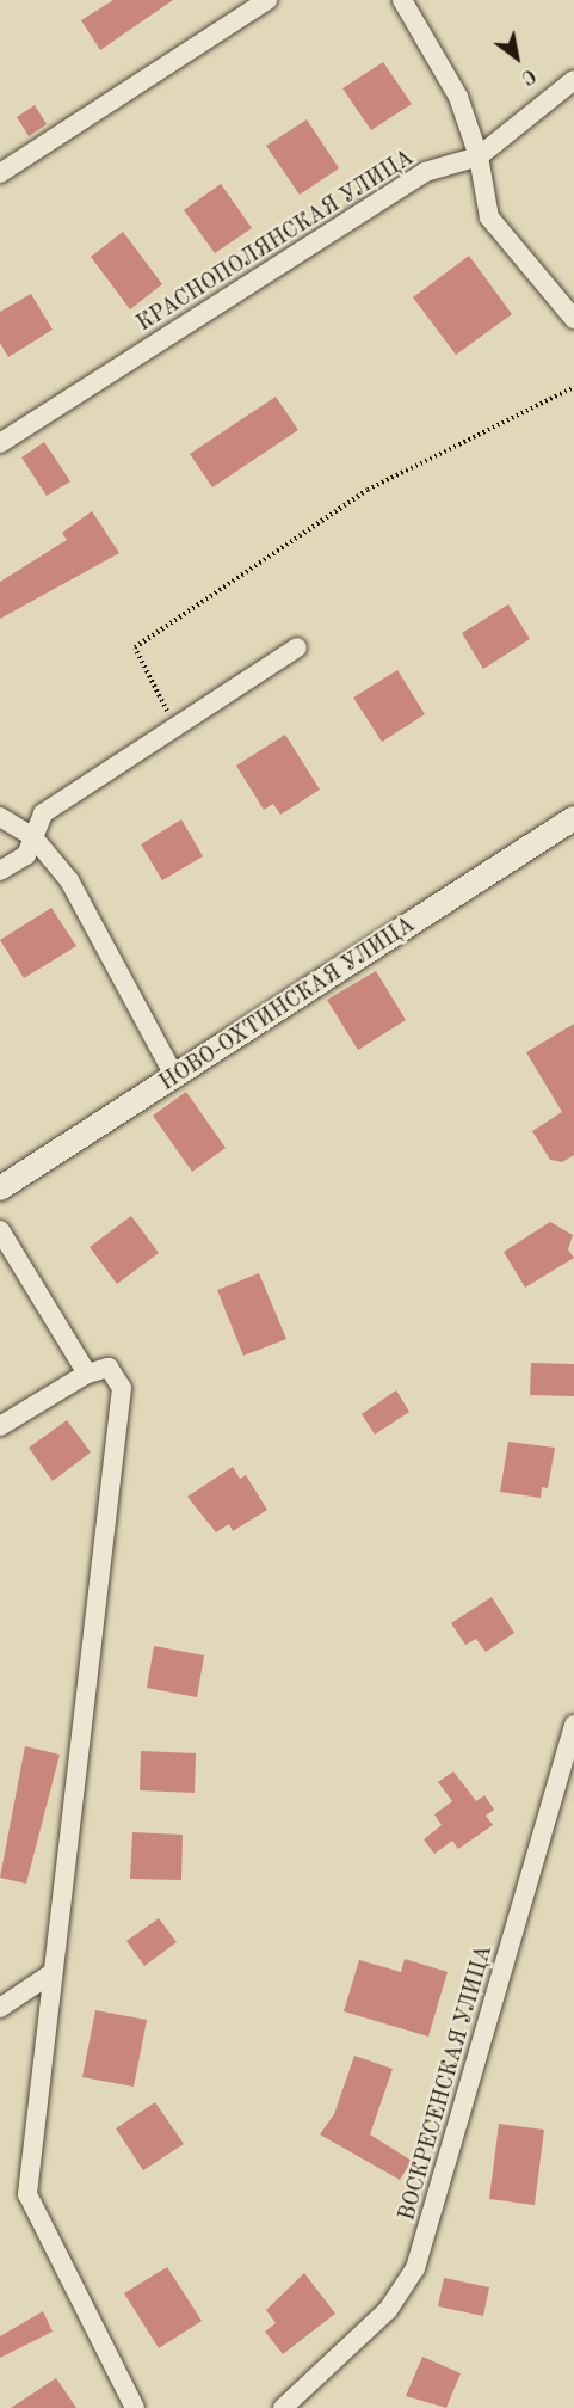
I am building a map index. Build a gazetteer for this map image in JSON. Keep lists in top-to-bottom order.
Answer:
{
  "streets": {
    "street": ["КРАСНОПОЛЯНСКАЯ УЛИЦА", "НОВО-ОХТИНСКАЯ УЛИЦА", "ВОСКРЕСЕНСКАЯ УЛИЦА"]
  },
  "north": "bottom right"
}
